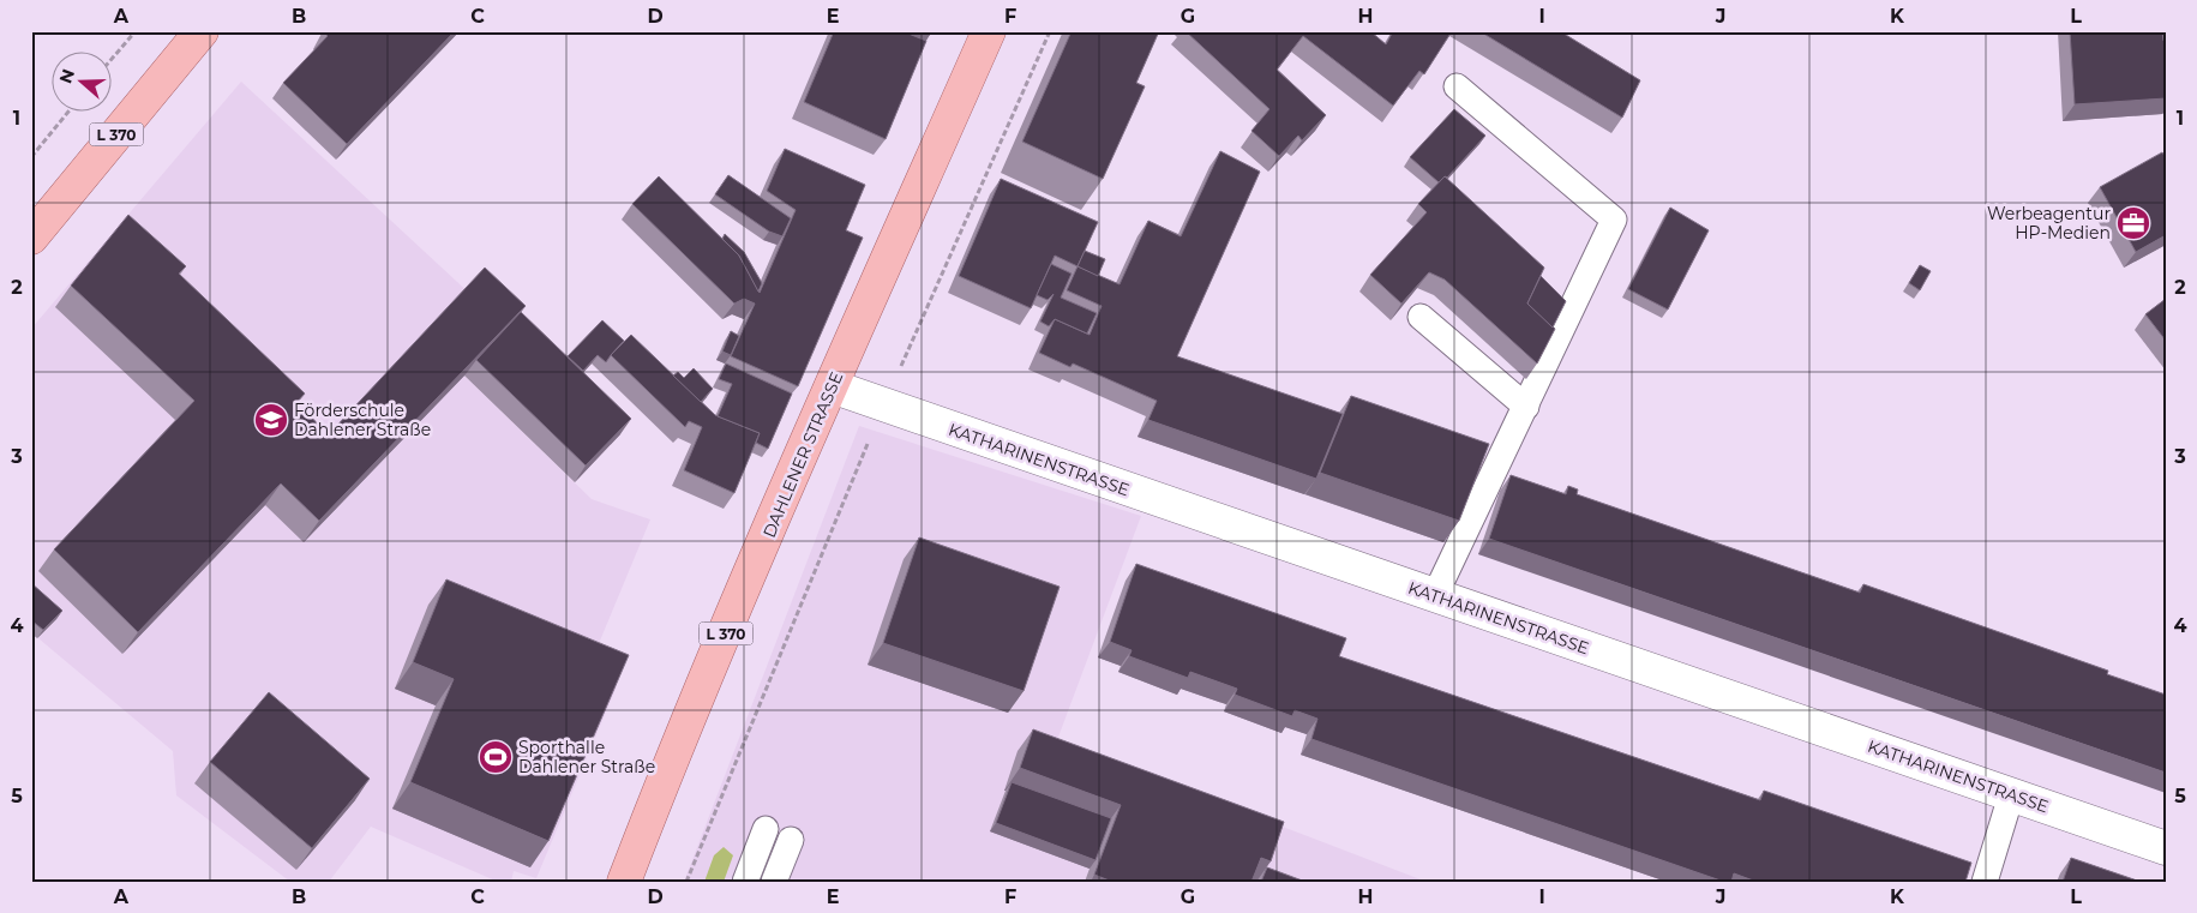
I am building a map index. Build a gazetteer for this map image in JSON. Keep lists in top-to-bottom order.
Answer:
{
  "streets": {
    "main road": ["L 370", "DAHLENER STRASSE"],
    "street": ["KATHARINENSTRASSE"]
  },
  "crossings": [
    ["DAHLENER STRASSE", "KATHARINENSTRASSE"]
  ],
  "places": {
    "office": ["Werbeagentur HP-Medien"],
    "school or university": ["Förderschule Dahlener Straße"],
    "sports": ["Sporthalle Dahlener Straße"]
  },
  "north": "left",
  "grid": {
    "columns": [
      "A",
      "B",
      "C",
      "D",
      "E",
      "F",
      "G",
      "H",
      "I",
      "J",
      "K",
      "L"
    ],
    "rows": [
      "1",
      "2",
      "3",
      "4",
      "5"
    ]
  }
}
